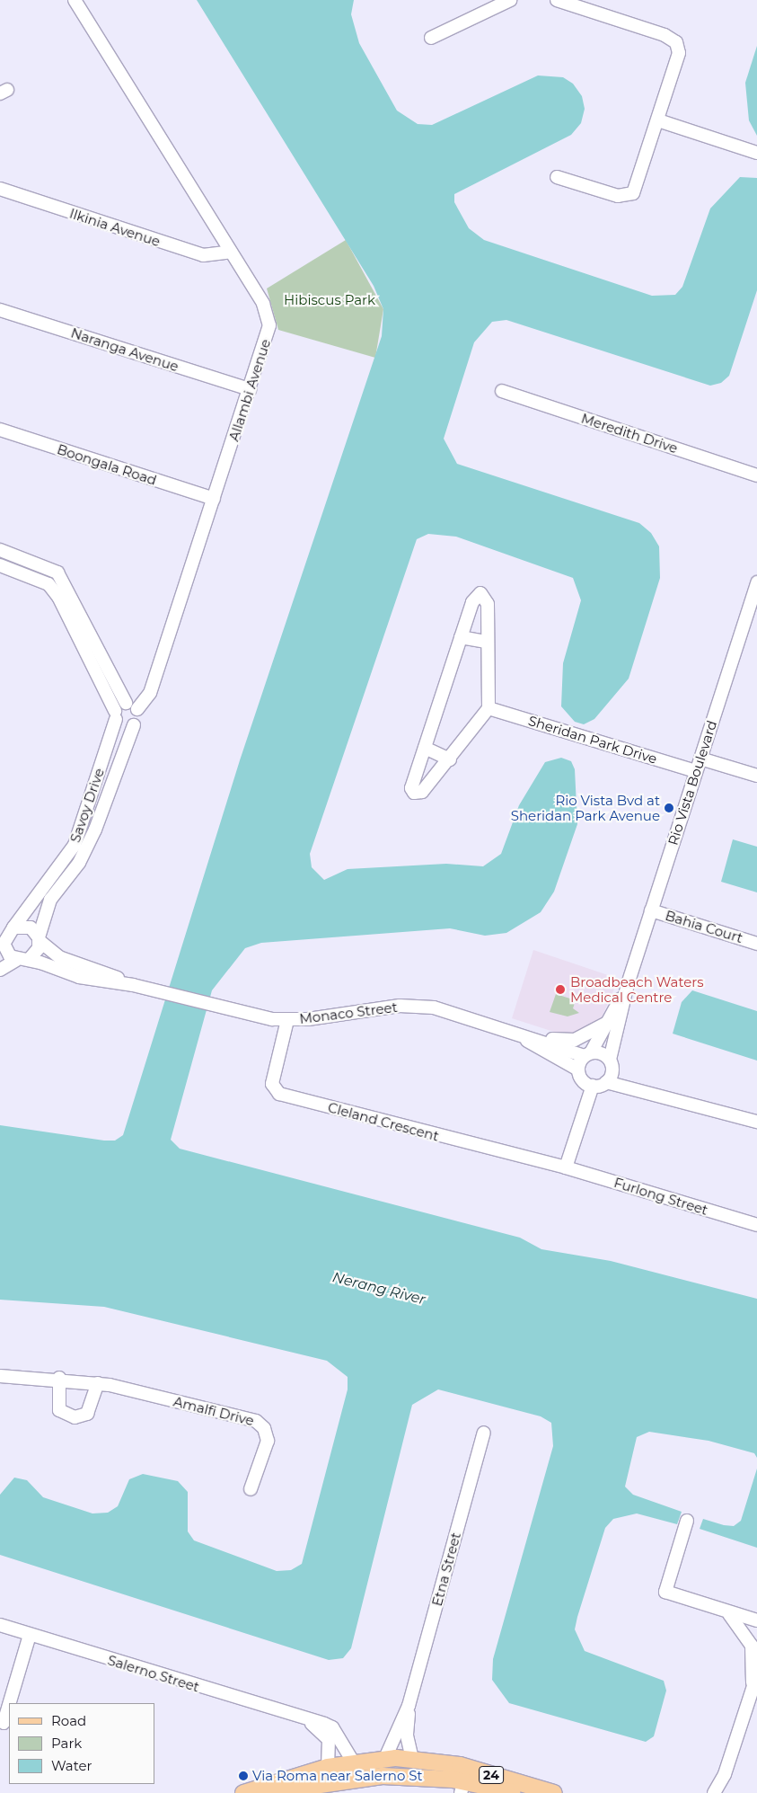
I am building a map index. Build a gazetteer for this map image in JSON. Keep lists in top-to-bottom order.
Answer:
{
  "streets": {
    "main road": ["24"],
    "street": [
      "Ilkinia Avenue",
      "Naranga Avenue",
      "Allambi Avenue",
      "Meredith Drive",
      "Boongala Road",
      "Sheridan Park Drive",
      "Rio Vista Boulevard",
      "Savoy Drive",
      "Bahia Court",
      "Monaco Street",
      "Cleland Crescent",
      "Furlong Street",
      "Amalfi Drive",
      "Etna Street",
      "Salerno Street"
    ]
  },
  "crossings": [
    ["Ilkinia Avenue", "Allambi Avenue"],
    ["Naranga Avenue", "Allambi Avenue"],
    ["Allambi Avenue", "Boongala Road"],
    ["Allambi Avenue", "Savoy Drive"],
    ["Sheridan Park Drive", "Rio Vista Boulevard"],
    ["Rio Vista Boulevard", "Bahia Court"],
    ["Rio Vista Boulevard", "Monaco Street"],
    ["Savoy Drive", "Monaco Street"],
    ["Monaco Street", "Cleland Crescent"],
    ["Cleland Crescent", "Furlong Street"],
    ["Etna Street", "24"],
    ["Salerno Street", "24"]
  ],
  "water": ["Nerang River"],
  "parks": ["Hibiscus Park"],
  "places": ["Rio Vista Bvd at Sheridan Park Avenue", "Broadbeach Waters Medical Centre", "Via Roma near Salerno St"],
  "legend": ["Road", "Park", "Water"]
}
